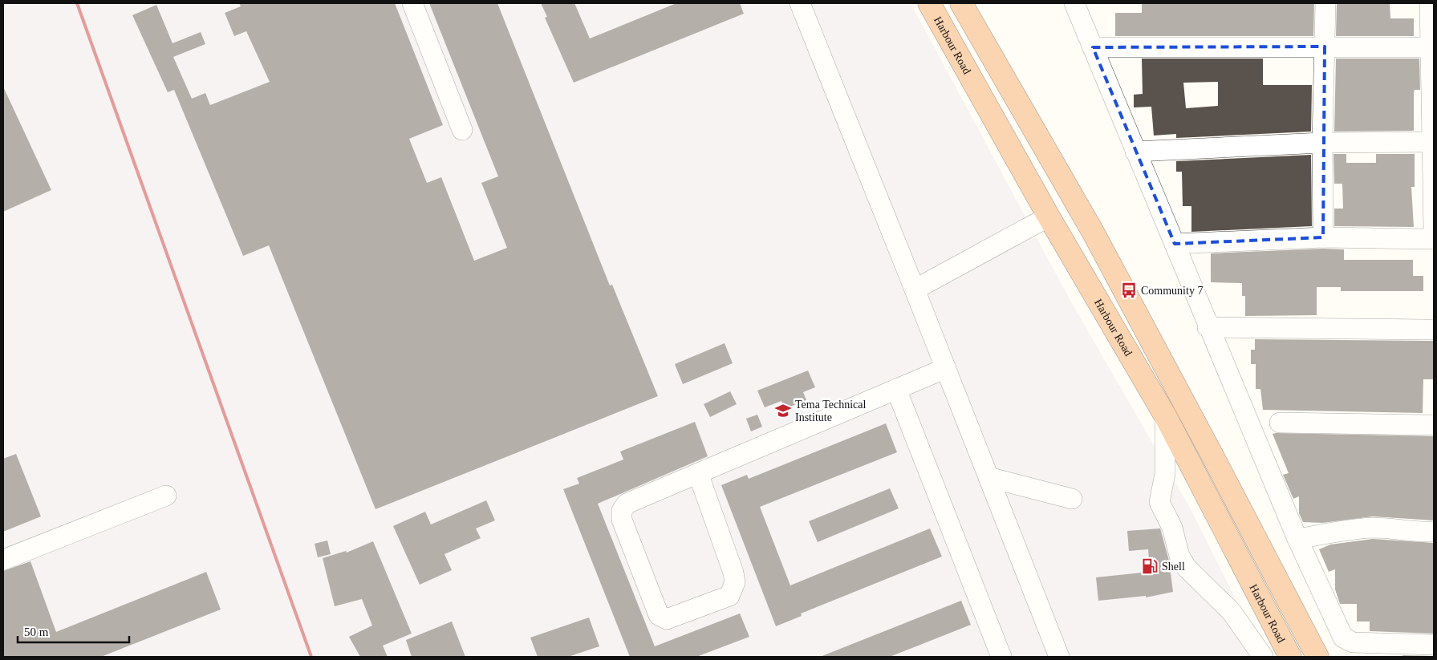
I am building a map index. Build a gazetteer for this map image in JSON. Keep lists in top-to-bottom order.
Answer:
{
  "streets": {
    "highway": ["Harbour Road"]
  },
  "places": {
    "bus stop": ["Community 7"],
    "school or university": ["Tema Technical Institute"],
    "fuel station": ["Shell"]
  },
  "scale_bar": "50 m"
}
